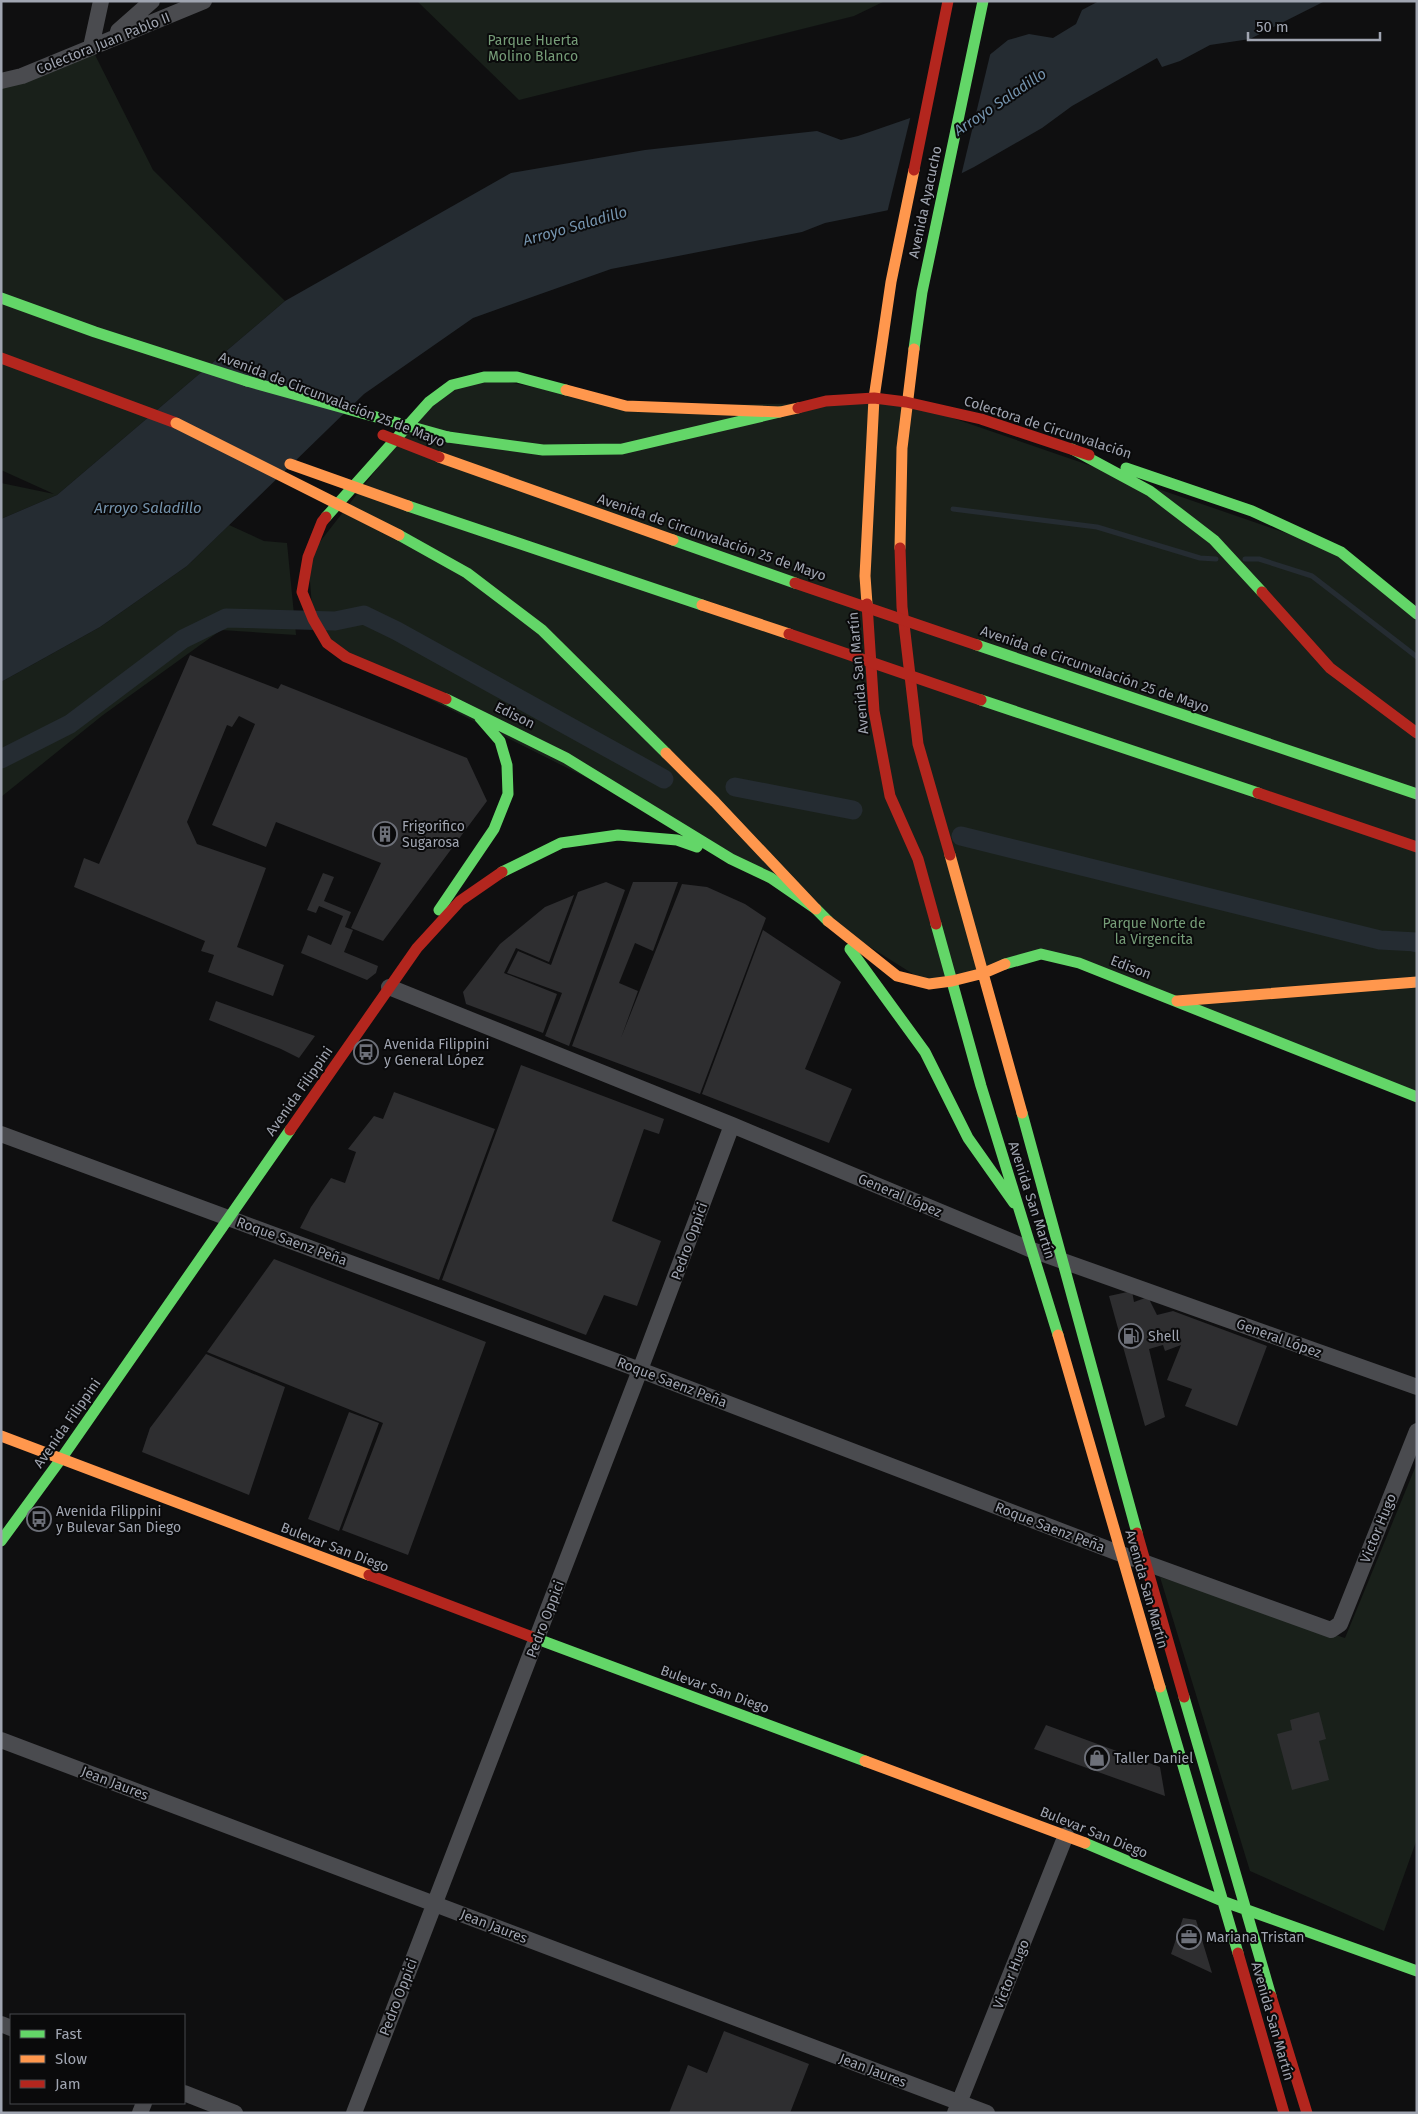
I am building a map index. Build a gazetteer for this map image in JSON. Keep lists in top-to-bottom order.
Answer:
{
  "streets": {
    "main road": [
      "Avenida Ayacucho",
      "Avenida de Circunvalación 25 de Mayo",
      "Colectora de Circunvalación",
      "Avenida San Martín",
      "Edison",
      "Avenida Filippini",
      "Bulevar San Diego"
    ],
    "street": [
      "Colectora Juan Pablo II",
      "General López",
      "Roque Saenz Peña",
      "Pedro Oppici",
      "Victor Hugo",
      "Jean Jaures"
    ]
  },
  "crossings": [
    ["Avenida Ayacucho", "Avenida San Martín"],
    ["Colectora de Circunvalación", "Avenida San Martín"],
    ["Colectora de Circunvalación", "Edison"],
    ["Avenida San Martín", "Edison"],
    ["Avenida San Martín", "General López"],
    ["Avenida San Martín", "Roque Saenz Peña"],
    ["Avenida San Martín", "Bulevar San Diego"],
    ["Edison", "Avenida Filippini"],
    ["Avenida Filippini", "General López"],
    ["Avenida Filippini", "Roque Saenz Peña"],
    ["Avenida Filippini", "Bulevar San Diego"],
    ["General López", "Pedro Oppici"],
    ["Roque Saenz Peña", "Pedro Oppici"],
    ["Roque Saenz Peña", "Victor Hugo"],
    ["Pedro Oppici", "Bulevar San Diego"],
    ["Pedro Oppici", "Jean Jaures"],
    ["Victor Hugo", "Bulevar San Diego"],
    ["Victor Hugo", "Jean Jaures"]
  ],
  "water": ["Arroyo Saladillo"],
  "parks": ["Parque Huerta Molino Blanco", "Parque Norte de la Virgencita"],
  "places": {
    "building": ["Frigorifico Sugarosa"],
    "bus stop": ["Avenida Filippini y General López", "Avenida Filippini y Bulevar San Diego"],
    "fuel station": ["Shell"],
    "shop": ["Taller Daniel"],
    "office": ["Mariana Tristan"]
  },
  "legend": ["Fast", "Slow", "Jam"],
  "scale_bar": "50 m"
}
